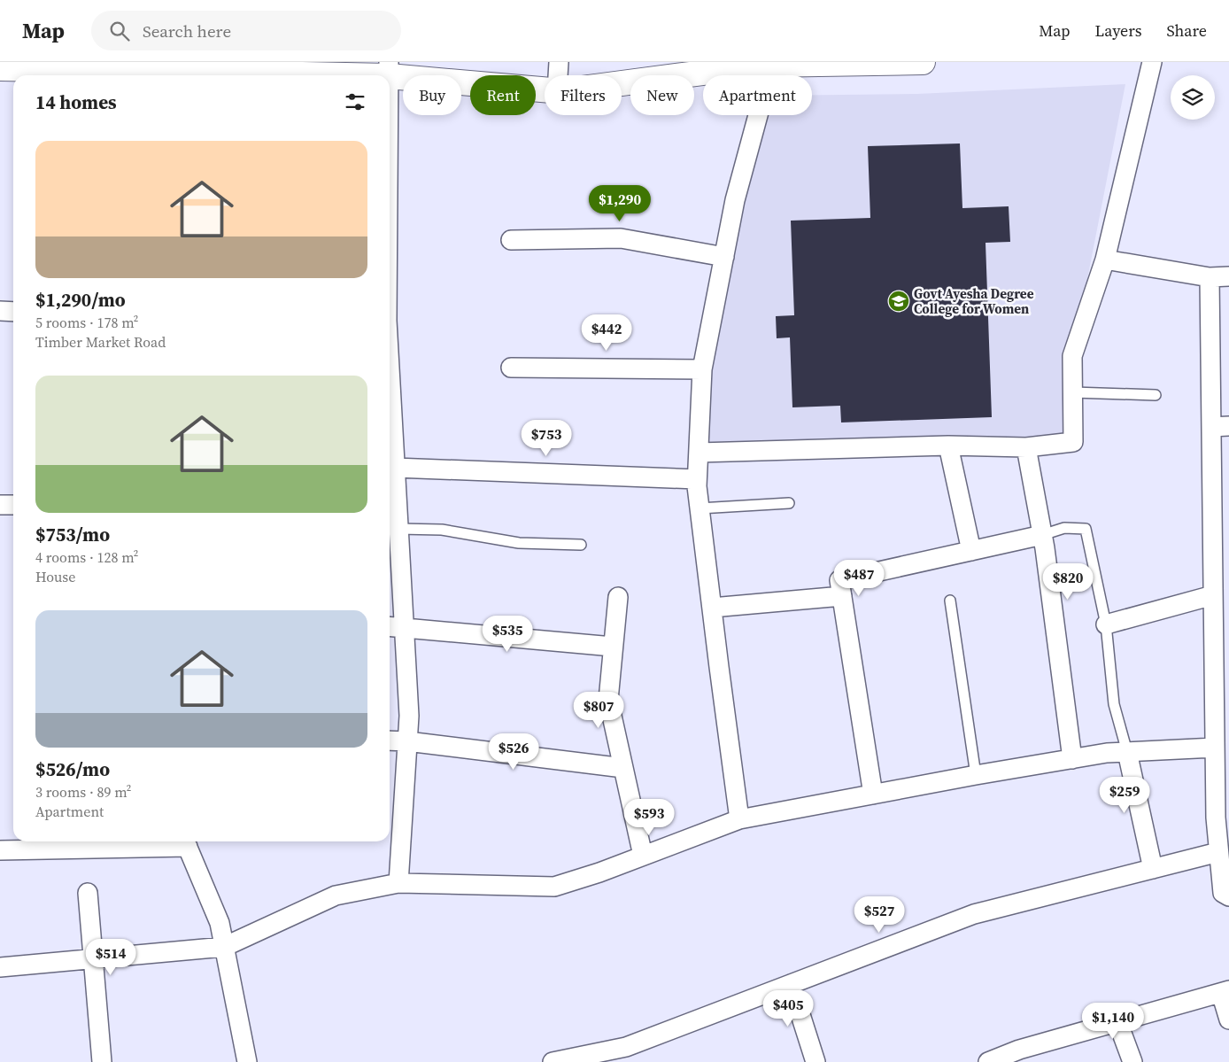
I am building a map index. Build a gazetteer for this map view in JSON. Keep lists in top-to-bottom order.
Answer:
{
  "places": {
    "school or university": ["Govt Ayesha Degree College for Women"]
  },
  "page": {
    "header": "Map",
    "search": "Search here",
    "nav": ["Map", "Layers", "Share"],
    "chip": [
      "Buy",
      "Rent",
      "Filters",
      "New",
      "Apartment"
    ],
    "heading": "14 homes",
    "list": [
      {
        "name": "$1,290/mo",
        "note": "5 rooms · 178 m² · Timber Market Road"
      },
      {
        "name": "$753/mo",
        "note": "4 rooms · 128 m² · House"
      },
      {
        "name": "$526/mo",
        "note": "3 rooms · 89 m² · Apartment"
      }
    ],
    "price": [
      "$1,290",
      "$442",
      "$753",
      "$487",
      "$820",
      "$535",
      "$807",
      "$526",
      "$259",
      "$593",
      "$527",
      "$514",
      "$405",
      "$1,140"
    ]
  }
}
